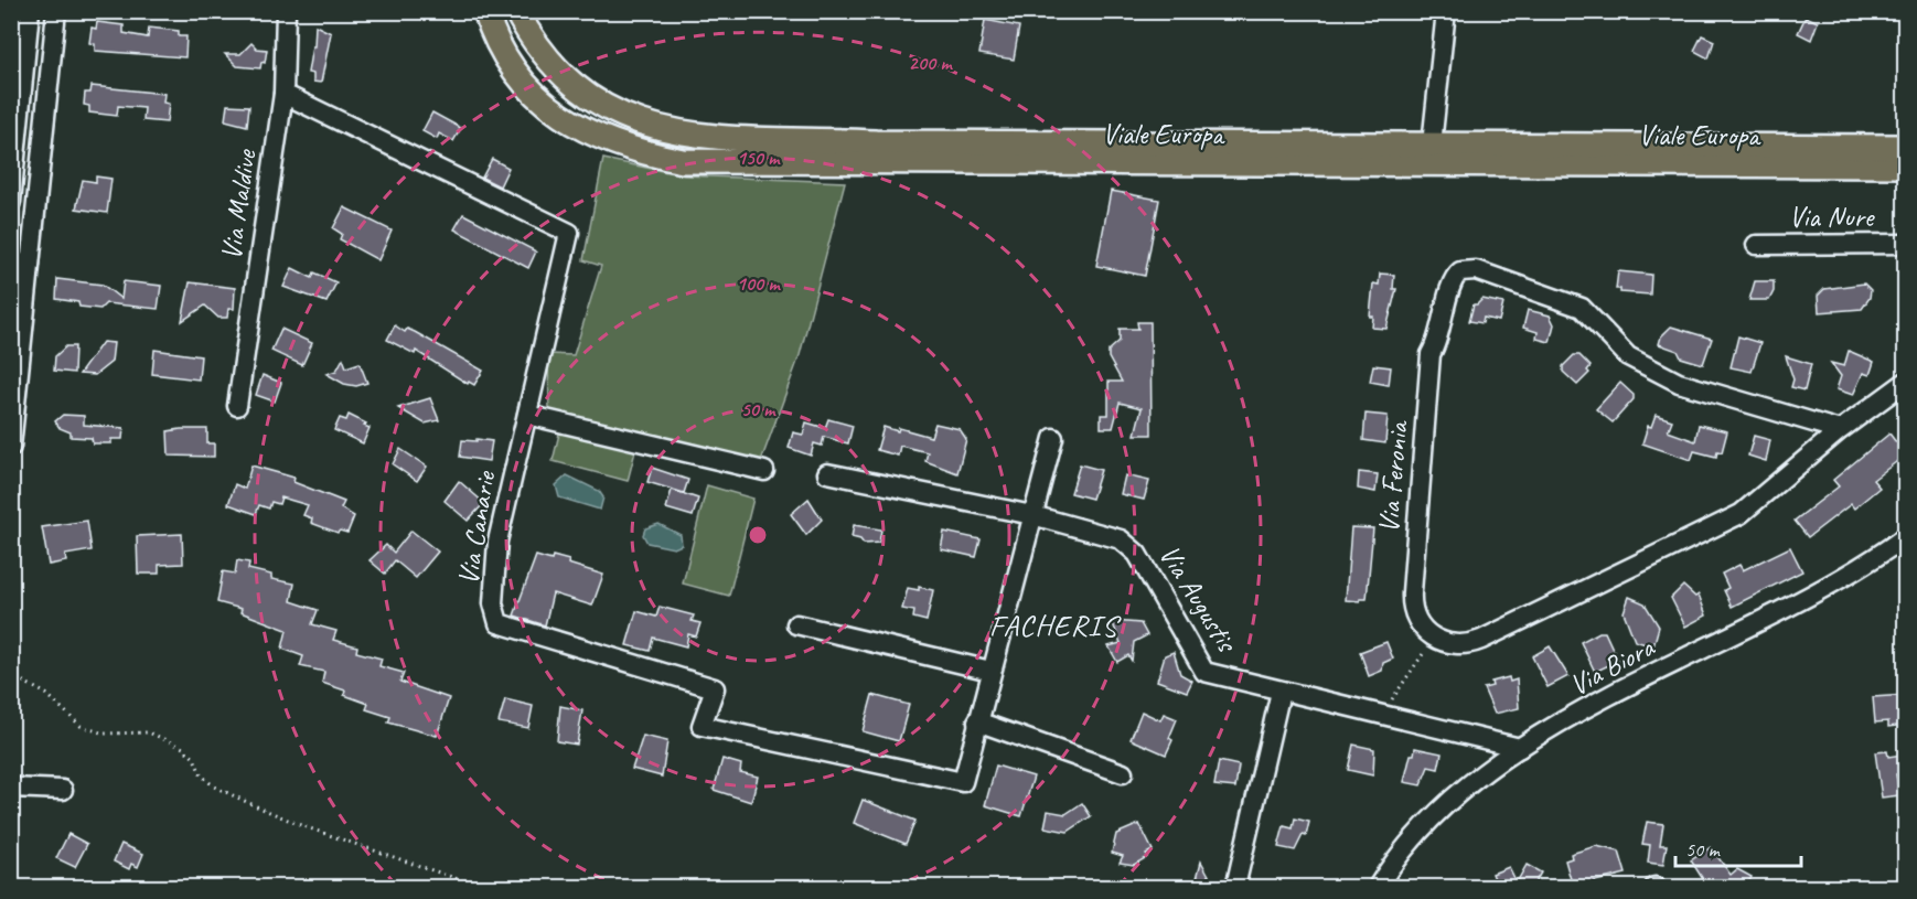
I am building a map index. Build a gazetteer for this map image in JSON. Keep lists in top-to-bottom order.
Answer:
{
  "streets": {
    "main road": ["Viale Europa"],
    "street": [
      "Via Maldive",
      "Via Nure",
      "Via Feronia",
      "Via Canarie",
      "Via Augustis",
      "Via Biora"
    ]
  },
  "crossings": [
    ["Via Maldive", "Via Canarie"],
    ["Via Augustis", "Via Biora"]
  ],
  "districts": ["FACHERIS"],
  "scale_bar": "50 m",
  "rings": [
    "200 m",
    "150 m",
    "100 m",
    "50 m"
  ]
}
